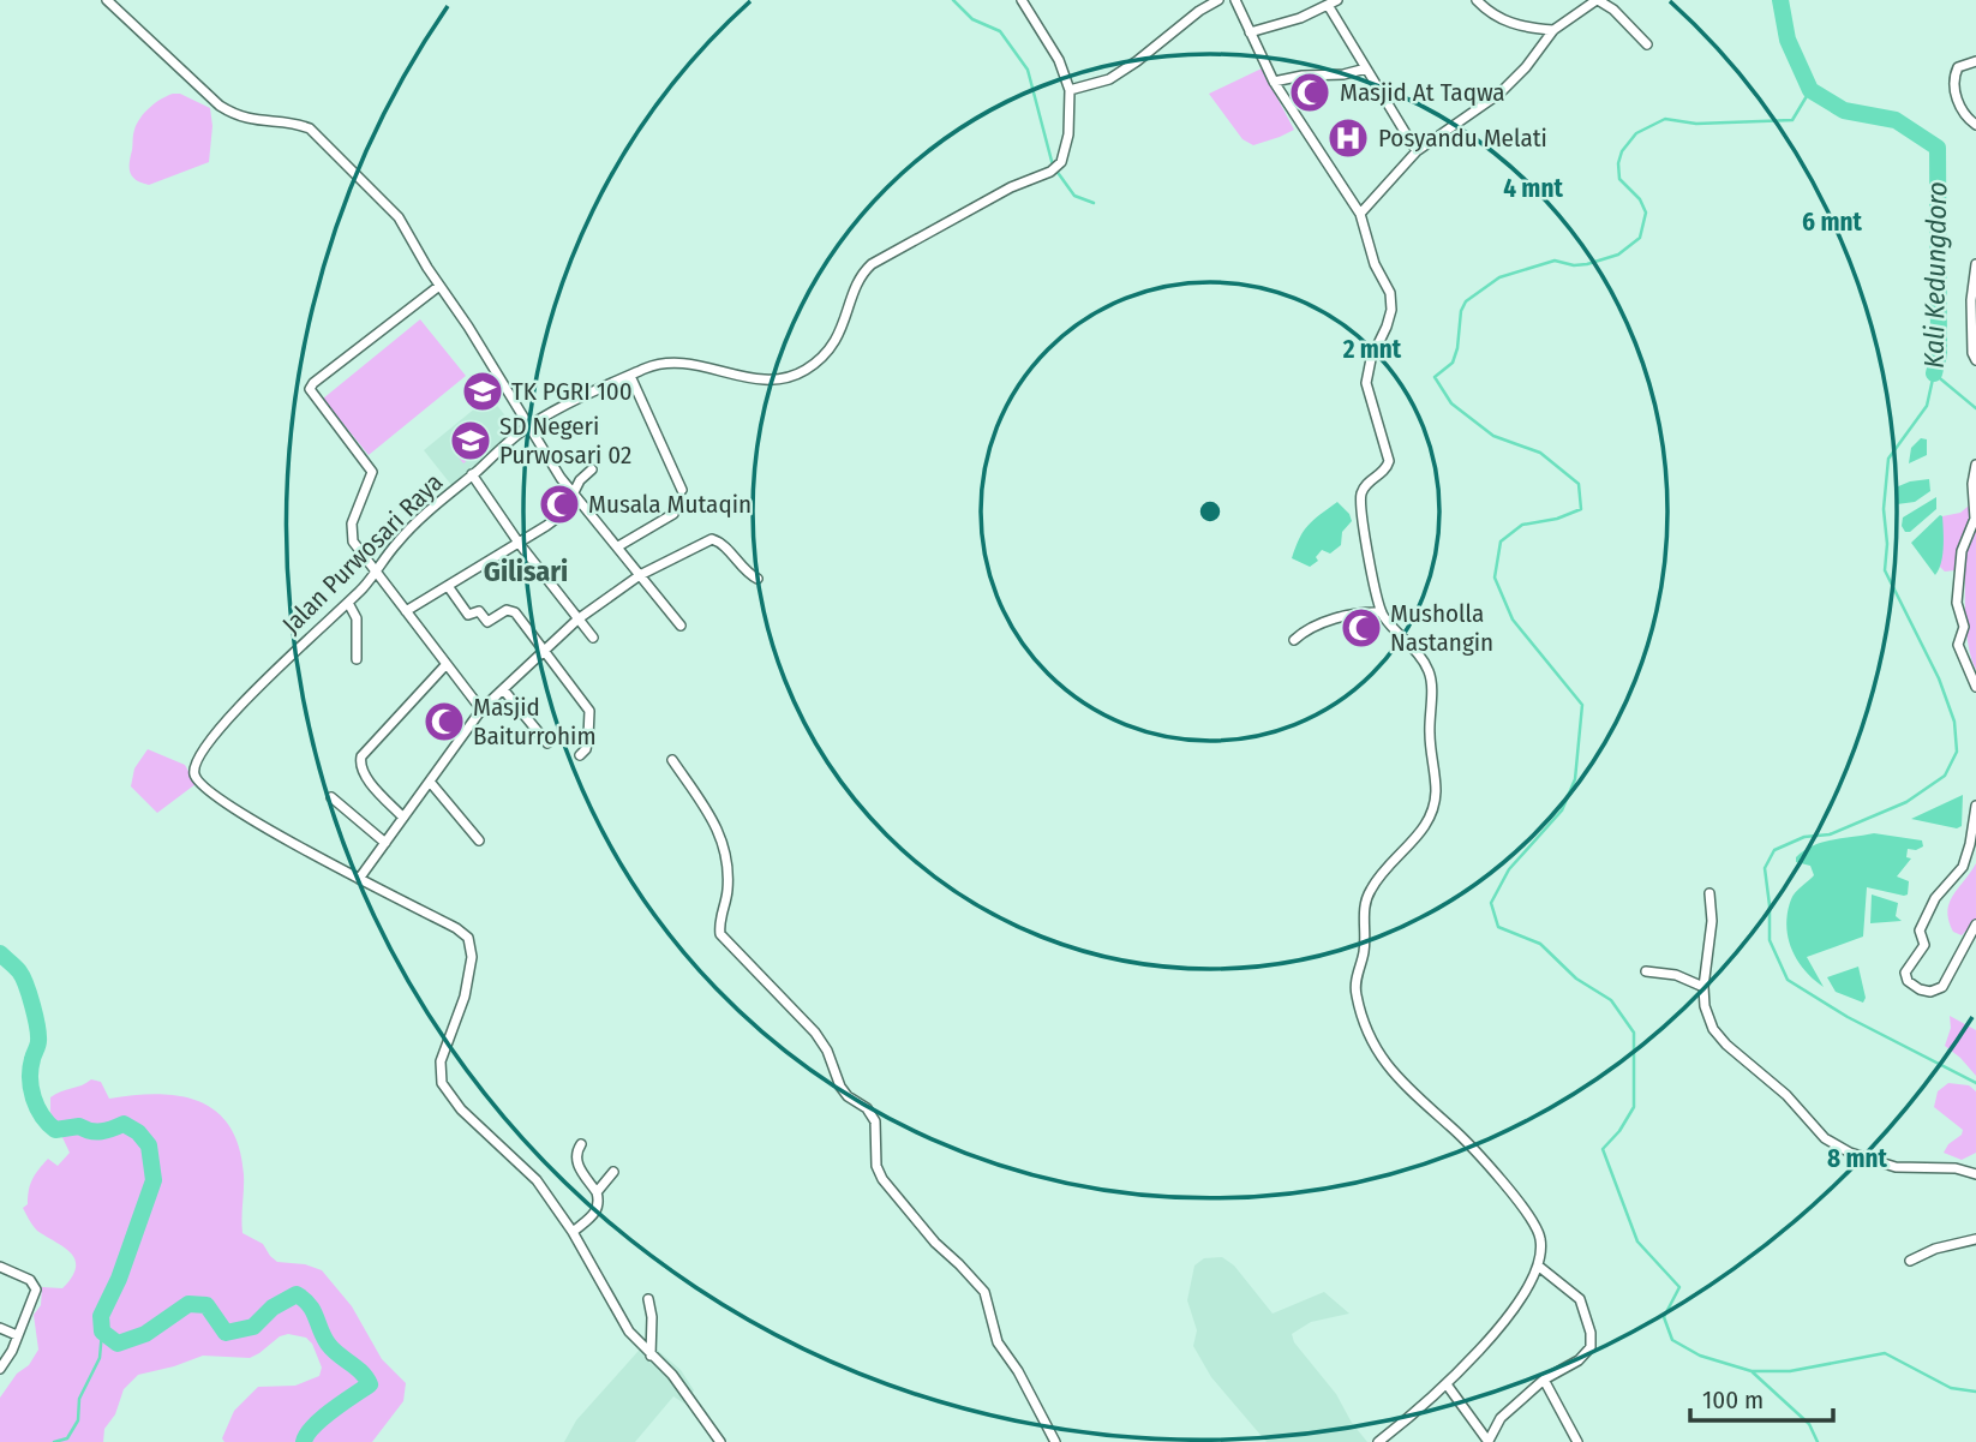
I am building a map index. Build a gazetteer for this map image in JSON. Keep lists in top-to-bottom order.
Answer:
{
  "streets": {
    "street": ["Jalan Purwosari Raya"]
  },
  "districts": ["Gilisari"],
  "water": ["Kali Kedungdoro"],
  "places": {
    "mosque": [
      "Masjid At Taqwa",
      "Musala Mutaqin",
      "Musholla Nastangin",
      "Masjid Baiturrohim"
    ],
    "hospital": ["Posyandu Melati"],
    "school or university": ["TK PGRI 100", "SD Negeri Purwosari 02"]
  },
  "scale_bar": "100 m",
  "rings": [
    "4 mnt",
    "6 mnt",
    "2 mnt",
    "8 mnt"
  ]
}
